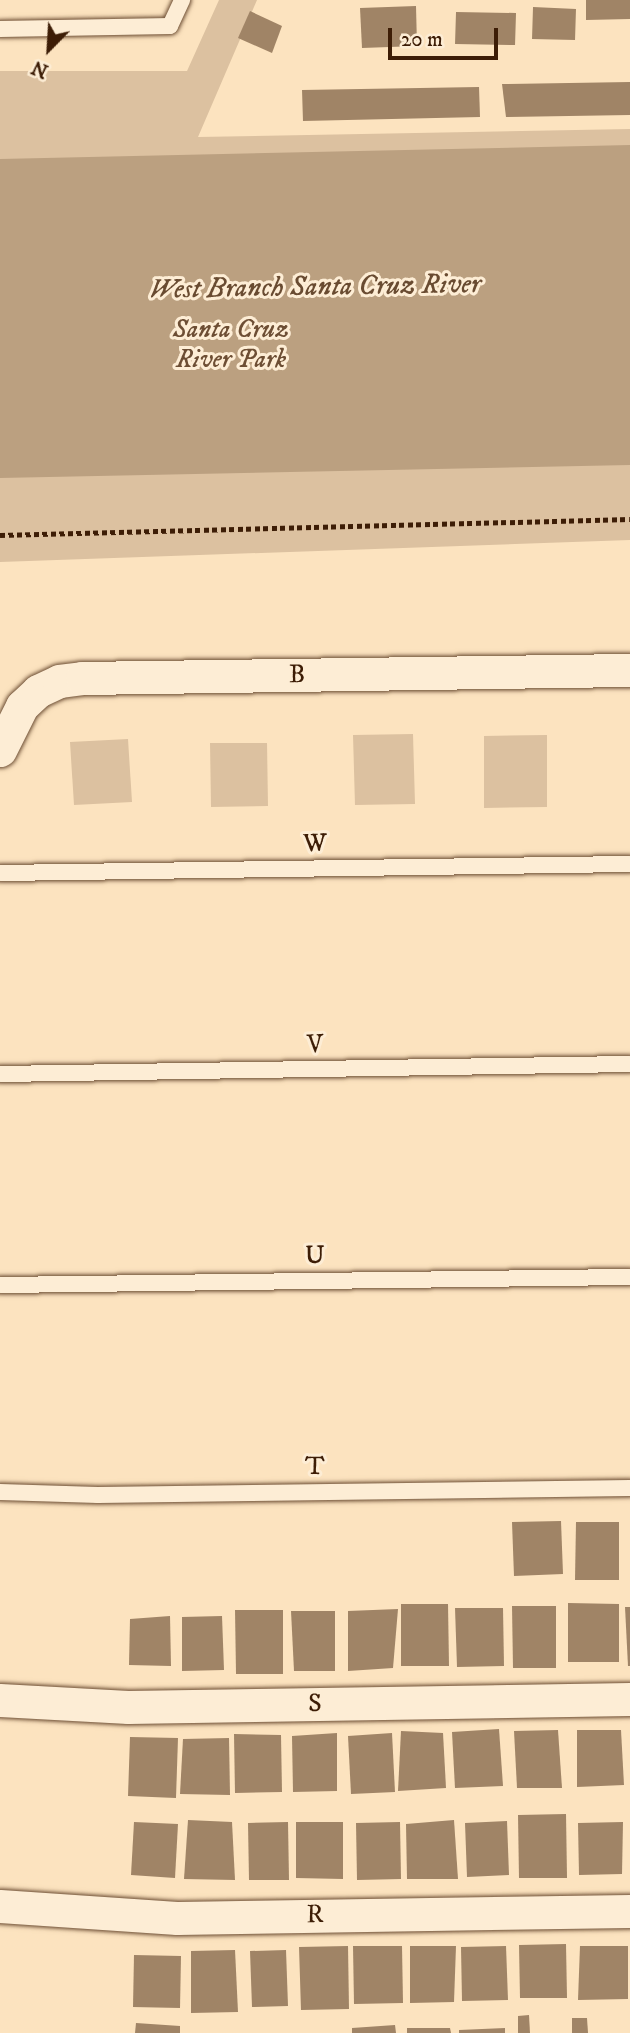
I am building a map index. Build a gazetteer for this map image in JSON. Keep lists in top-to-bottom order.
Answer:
{
  "streets": {
    "street": ["B", "S", "R"],
    "lane": [
      "W",
      "V",
      "U",
      "T"
    ]
  },
  "water": ["West Branch Santa Cruz River"],
  "parks": ["Santa Cruz River Park"],
  "scale_bar": "20 m",
  "north": "bottom left"
}
